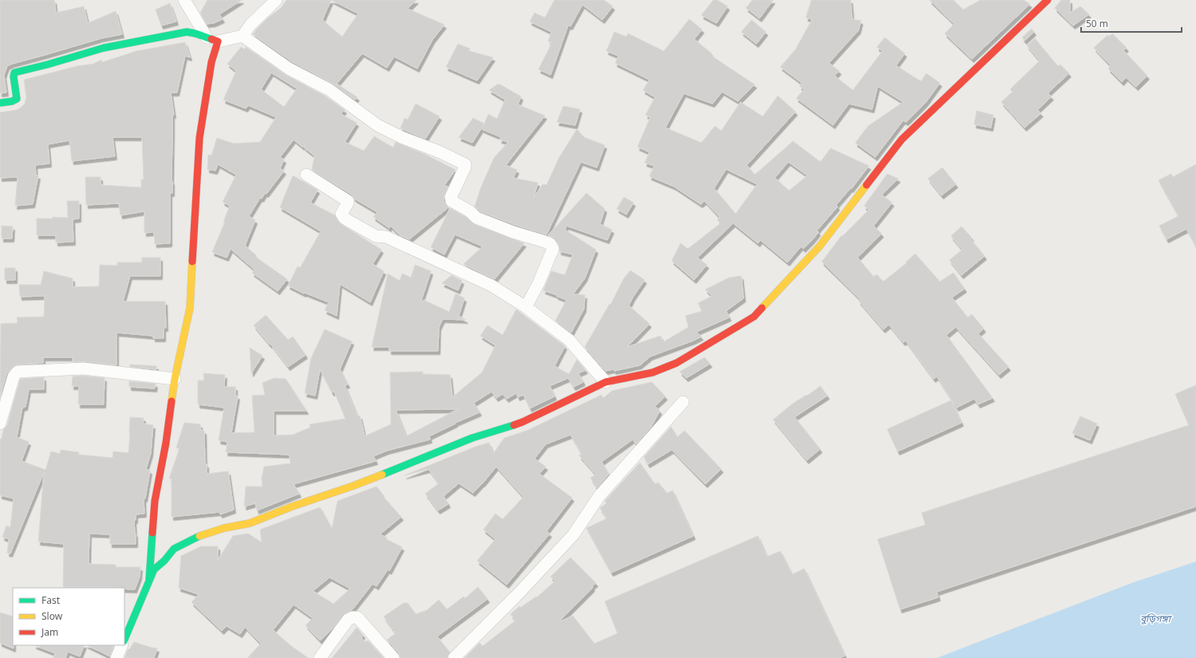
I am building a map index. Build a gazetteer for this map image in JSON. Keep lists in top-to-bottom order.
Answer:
{
  "water": ["বুড়িগঙ্গা"],
  "legend": ["Fast", "Slow", "Jam"],
  "scale_bar": "50 m"
}
